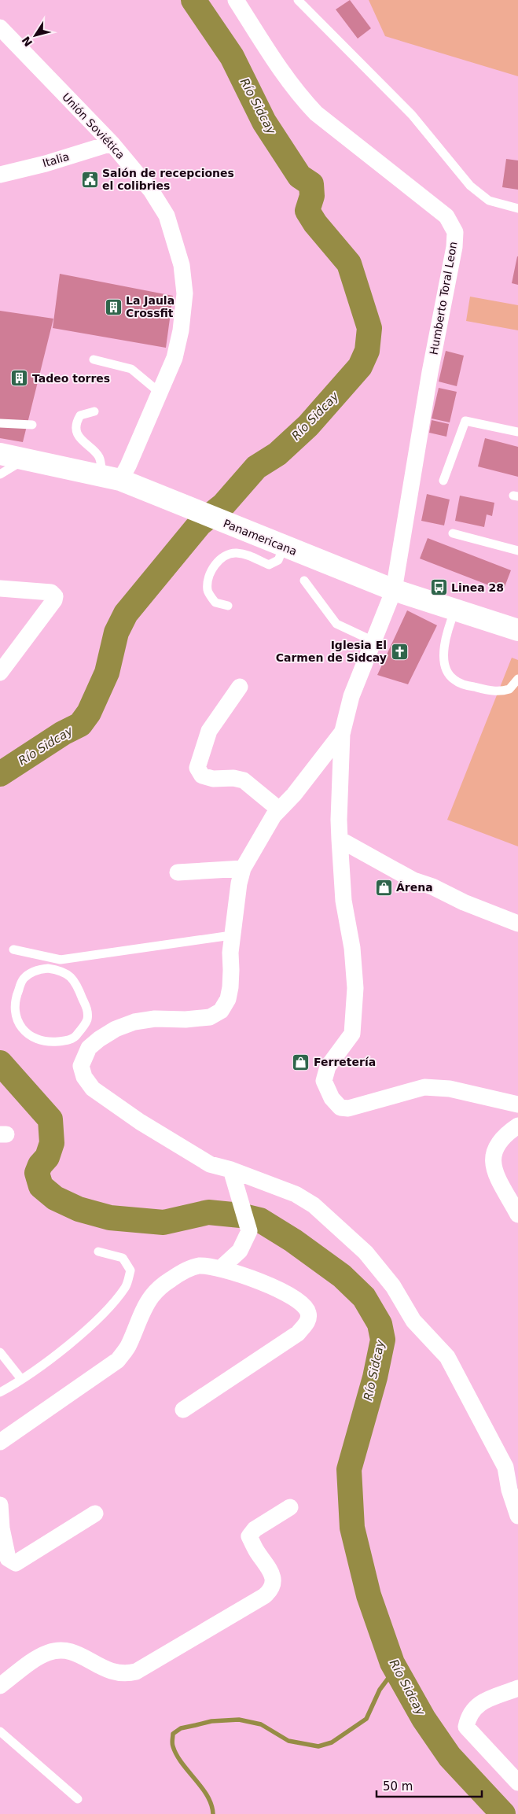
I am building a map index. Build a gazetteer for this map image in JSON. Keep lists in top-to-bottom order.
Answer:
{
  "streets": {
    "main road": ["Panamericana"],
    "street": ["Unión Soviética", "Italia", "Humberto Toral Leon"]
  },
  "crossings": [
    ["Unión Soviética", "Italia"],
    ["Unión Soviética", "Panamericana"],
    ["Humberto Toral Leon", "Panamericana"]
  ],
  "water": ["Río Sidcay"],
  "places": {
    "public building": ["Salón de recepciones el colibries"],
    "building": ["La Jaula Crossfit", "Tadeo torres"],
    "bus stop": ["Linea 28"],
    "church": ["Iglesia El Carmen de Sidcay"],
    "shop": ["Árena", "Ferretería"]
  },
  "scale_bar": "50 m",
  "north": "bottom left"
}
